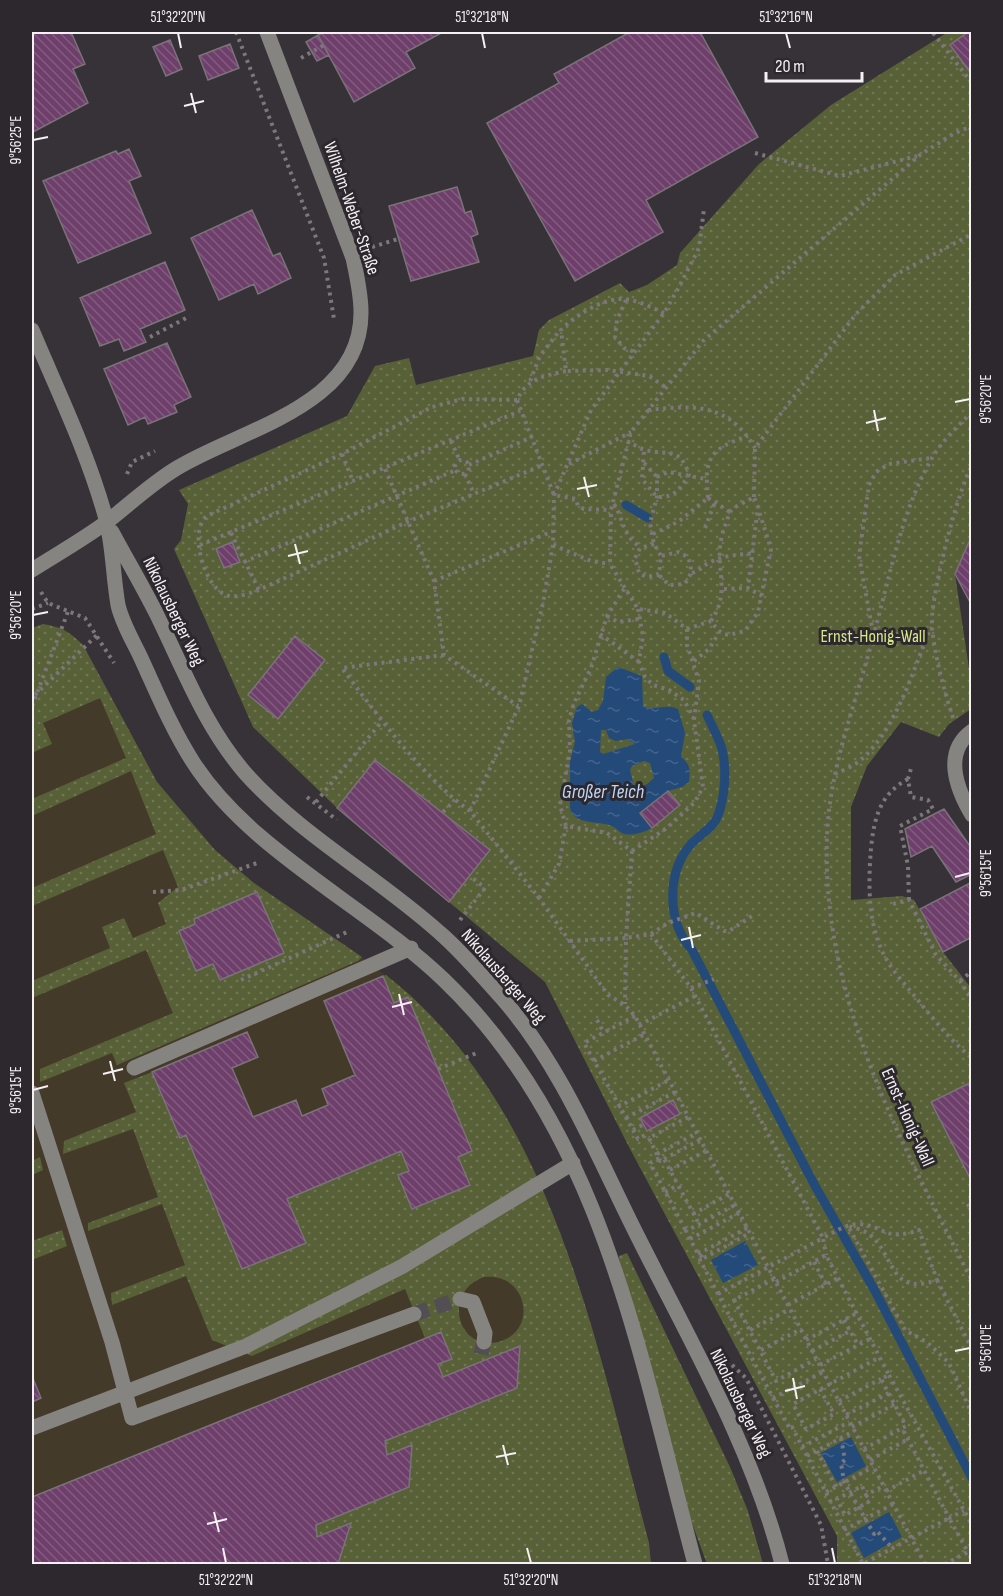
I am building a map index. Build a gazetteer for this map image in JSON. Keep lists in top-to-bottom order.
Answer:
{
  "streets": {
    "street": ["Wilhelm-Weber-Straße", "Nikolausberger Weg"],
    "path": ["Ernst-Honig-Wall"]
  },
  "crossings": [
    ["Wilhelm-Weber-Straße", "Nikolausberger Weg"]
  ],
  "water": ["Großer Teich"],
  "parks": ["Ernst-Honig-Wall"],
  "scale_bar": "20 m",
  "coordinates": [
    "51°32'20\"N",
    "51°32'18\"N",
    "51°32'16\"N",
    "9°56'25\"E",
    "9°56'20\"E",
    "9°56'15\"E",
    "9°56'10\"E",
    "51°32'22\"N"
  ]
}
